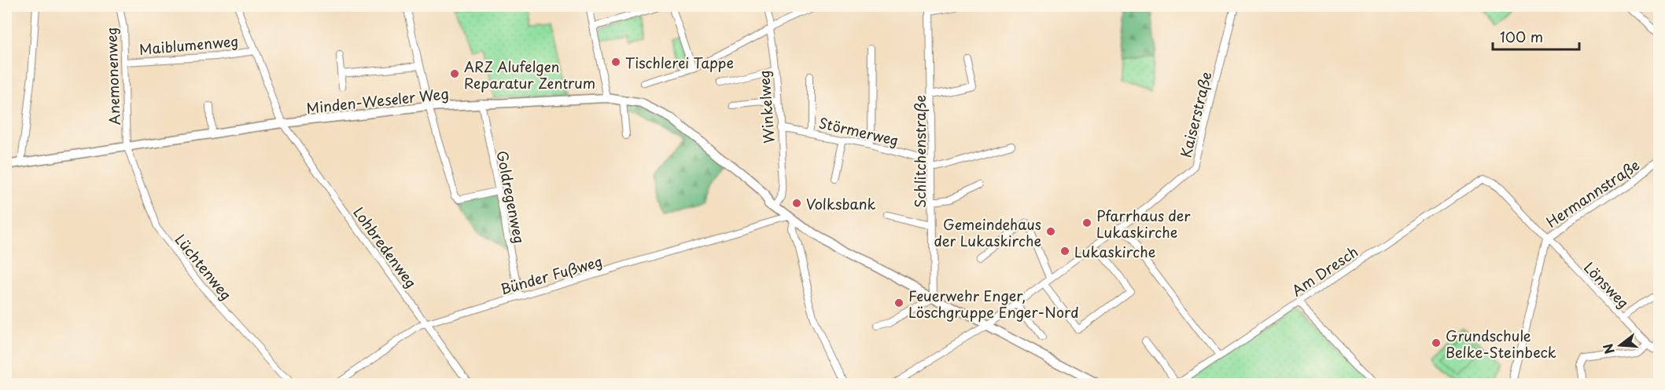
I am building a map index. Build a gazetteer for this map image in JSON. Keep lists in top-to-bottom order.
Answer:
{
  "streets": {
    "street": [
      "Maiblumenweg",
      "Anemonenweg",
      "Minden-Weseler Weg",
      "Winkelweg",
      "Kaiserstraße",
      "Störmerweg",
      "Schlitchenstraße",
      "Hermannstraße",
      "Goldregenweg",
      "Lohbredenweg",
      "Lüchtenweg",
      "Am Dresch",
      "Bünder Fußweg",
      "Lönsweg"
    ]
  },
  "crossings": [
    ["Maiblumenweg", "Anemonenweg"],
    ["Maiblumenweg", "Lohbredenweg"],
    ["Anemonenweg", "Minden-Weseler Weg"],
    ["Anemonenweg", "Lüchtenweg"],
    ["Minden-Weseler Weg", "Winkelweg"],
    ["Minden-Weseler Weg", "Kaiserstraße"],
    ["Minden-Weseler Weg", "Schlitchenstraße"],
    ["Minden-Weseler Weg", "Goldregenweg"],
    ["Minden-Weseler Weg", "Lohbredenweg"],
    ["Minden-Weseler Weg", "Lüchtenweg"],
    ["Minden-Weseler Weg", "Bünder Fußweg"],
    ["Winkelweg", "Störmerweg"],
    ["Störmerweg", "Schlitchenstraße"],
    ["Hermannstraße", "Lönsweg"],
    ["Goldregenweg", "Bünder Fußweg"],
    ["Lohbredenweg", "Bünder Fußweg"],
    ["Am Dresch", "Lönsweg"]
  ],
  "places": [
    "Tischlerei Tappe",
    "ARZ Alufelgen Reparatur Zentrum",
    "Volksbank",
    "Pfarrhaus der Lukaskirche",
    "Gemeindehaus der Lukaskirche",
    "Lukaskirche",
    "Feuerwehr Enger, Löschgruppe Enger-Nord",
    "Grundschule Belke-Steinbeck"
  ],
  "scale_bar": "100 m",
  "north": "left"
}
